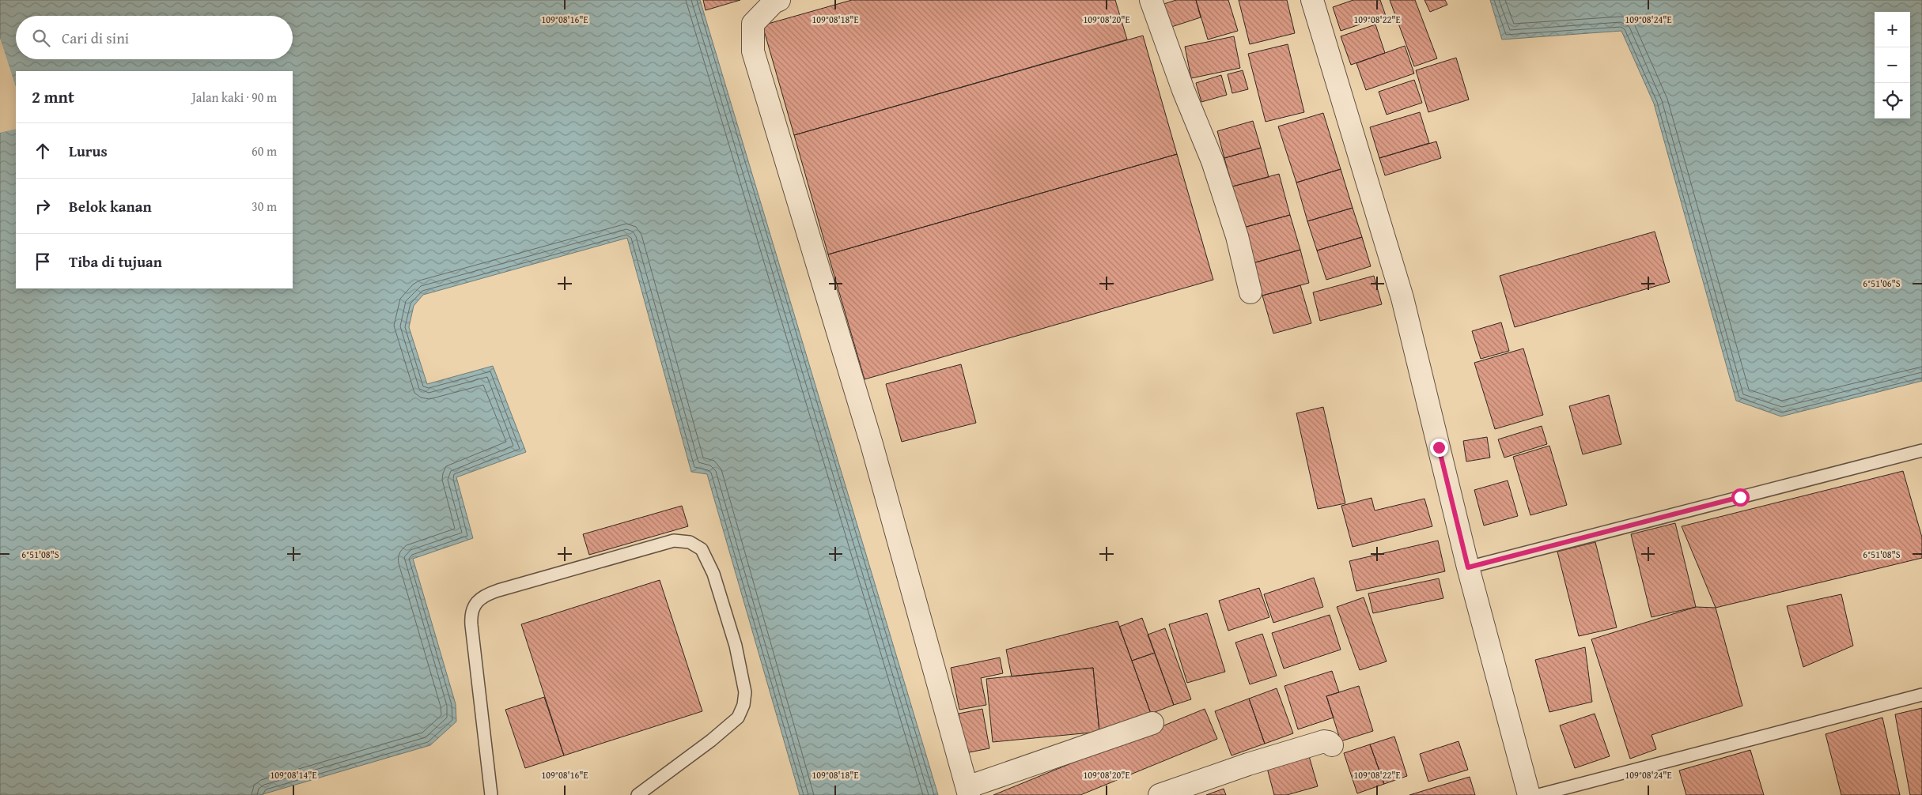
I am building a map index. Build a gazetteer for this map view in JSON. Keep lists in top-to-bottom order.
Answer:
{
  "page": {
    "map_buttons": ["+", "−"],
    "search": "Cari di sini",
    "heading": ["2 mnt", "Jalan kaki · 90 m"],
    "list": [
      ["Lurus", "60 m"],
      ["Belok kanan", "30 m"],
      "Tiba di tujuan"
    ]
  },
  "coordinates": [
    "109°08'16\"E",
    "109°08'18\"E",
    "109°08'20\"E",
    "109°08'22\"E",
    "109°08'24\"E",
    "6°51'06\"S",
    "6°51'08\"S",
    "109°08'14\"E"
  ]
}
